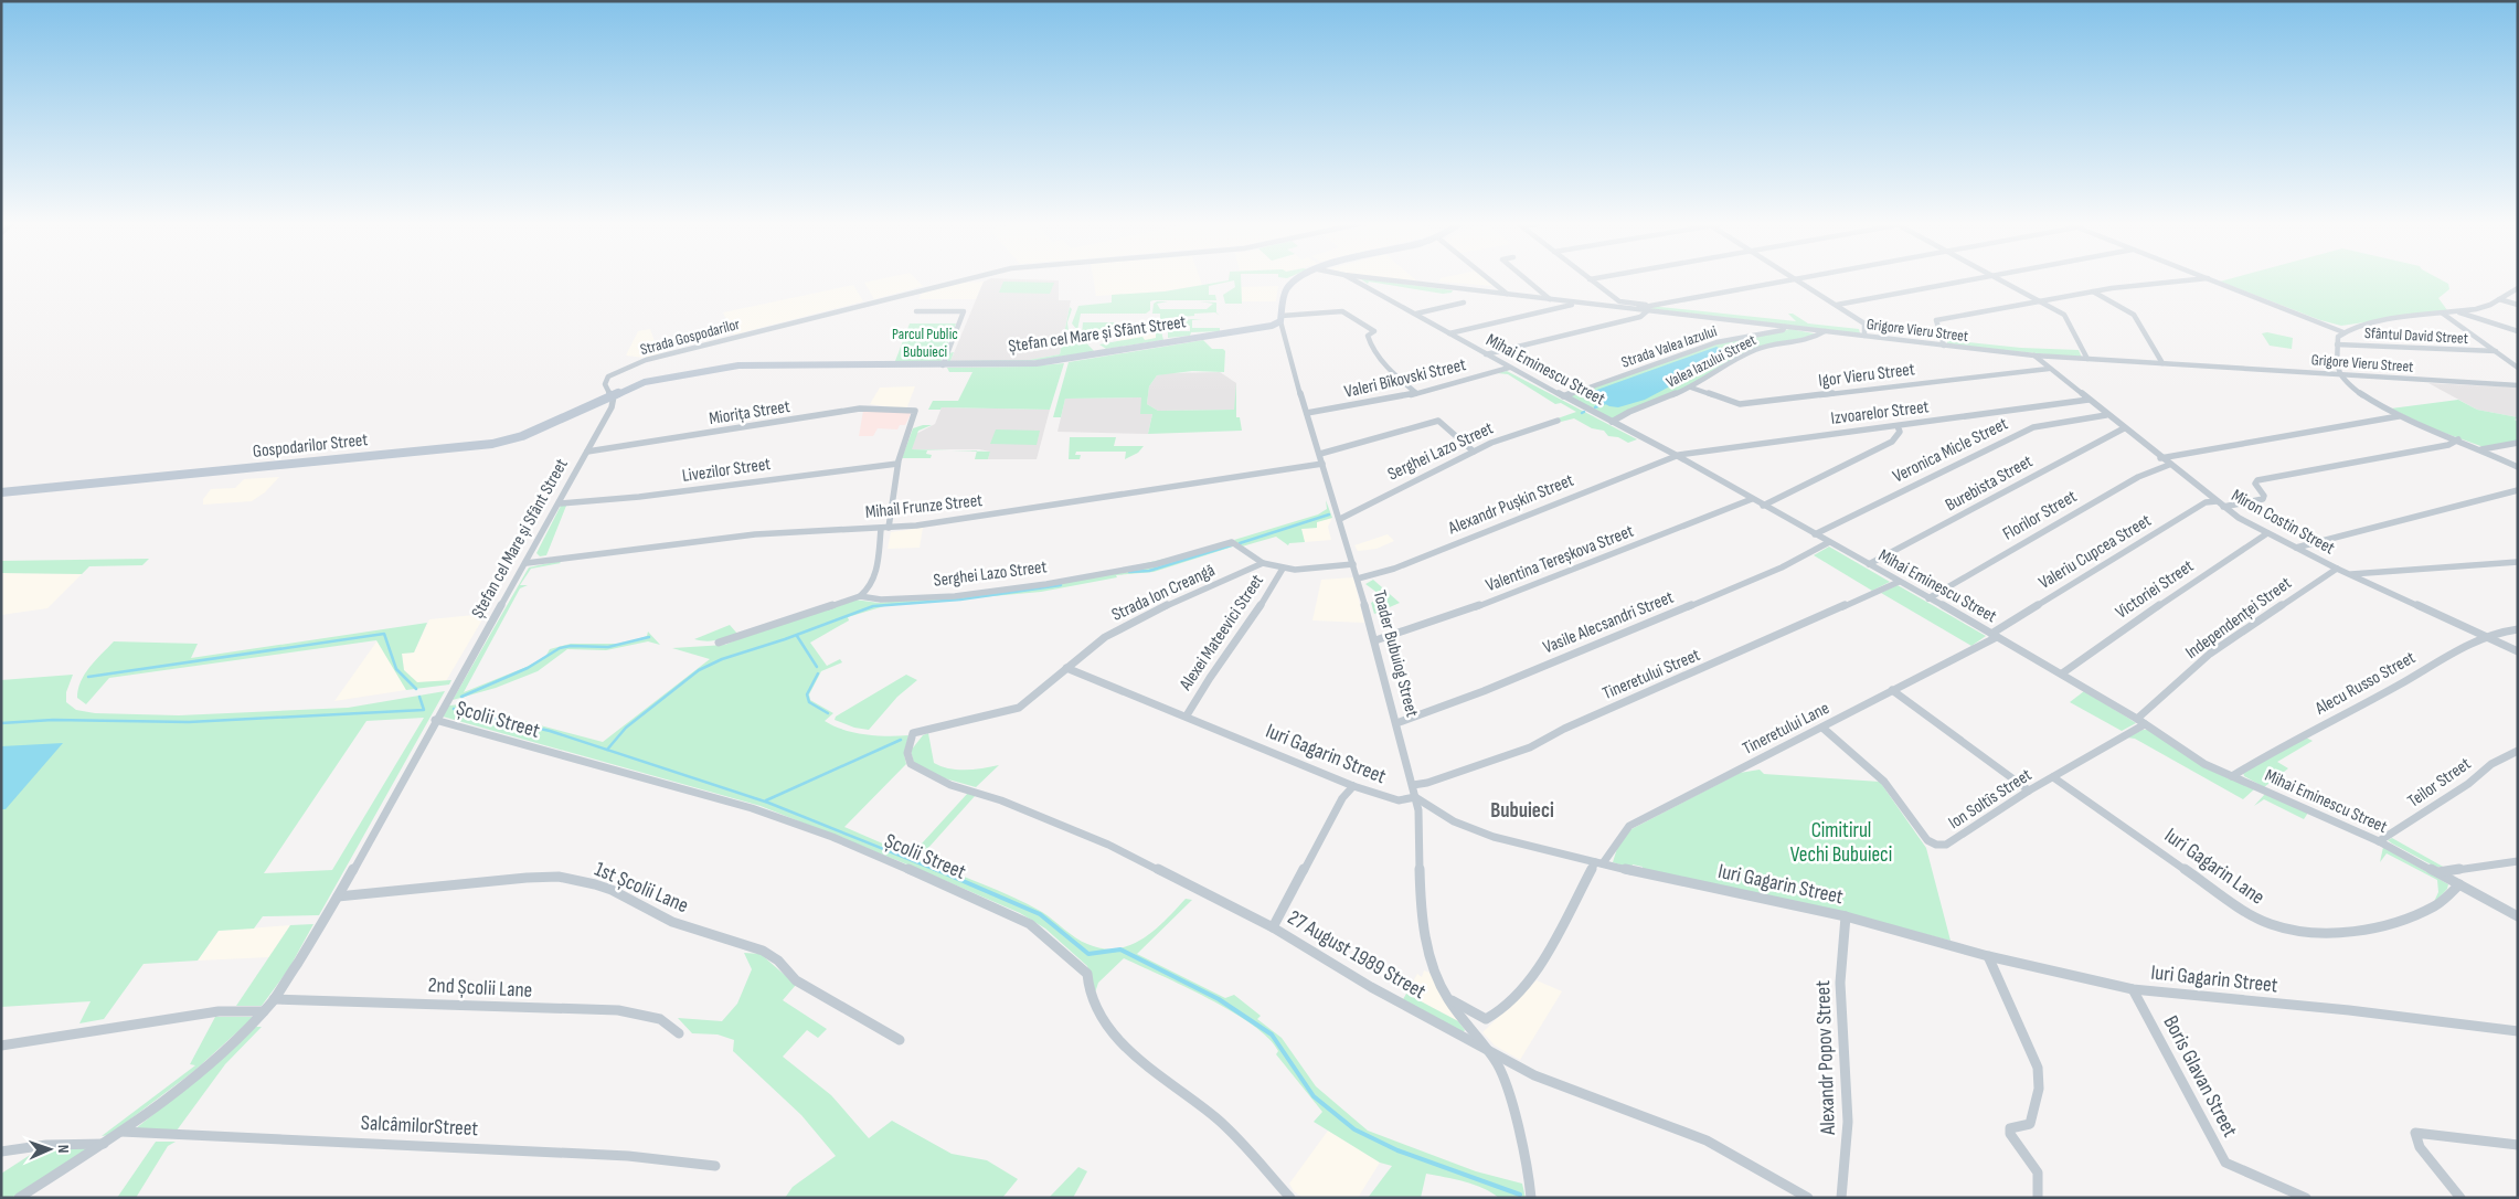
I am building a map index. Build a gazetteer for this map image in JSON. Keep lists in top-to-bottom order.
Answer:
{
  "streets": {
    "street": [
      "Grigore Vieru Street",
      "Ștefan cel Mare și Sfânt Street",
      "Sfântul David Street",
      "Strada Gospodarilor",
      "Strada Valea Iazului",
      "Valea Iazului Street",
      "Mihai Eminescu Street",
      "Igor Vieru Street",
      "Valeri Bîkovski Street",
      "Miorița Street",
      "Izvoarelor Street",
      "Gospodarilor Street",
      "Veronica Micle Street",
      "Serghei Lazo Street",
      "Livezilor Street",
      "Burebista Street",
      "Alexandr Pușkin Street",
      "Mihail Frunze Street",
      "Florilor Street",
      "Miron Costin Street",
      "Valeriu Cupcea Street",
      "Valentina Tereșkova Street",
      "Victoriei Street",
      "Strada Ion Creangă",
      "Independenței Street",
      "Vasile Alecsandri Street",
      "Alexei Mateevici Street",
      "Toader Bubuiog Street",
      "Tineretului Street",
      "Alecu Russo Street",
      "Școlii Street",
      "Tineretului Lane",
      "Iuri Gagarin Street",
      "Teilor Street",
      "Ion Soltîs Street",
      "Iuri Gagarin Lane",
      "1st Școlii Lane",
      "27 August 1989 Street",
      "2nd Școlii Lane",
      "Alexandr Popov Street",
      "Boris Glavan Street",
      "SalcâmilorStreet"
    ]
  },
  "crossings": [
    ["Grigore Vieru Street", "Strada Valea Iazului"],
    ["Grigore Vieru Street", "Valea Iazului Street"],
    ["Grigore Vieru Street", "Miron Costin Street"],
    ["Ștefan cel Mare și Sfânt Street", "Strada Gospodarilor"],
    ["Ștefan cel Mare și Sfânt Street", "Miorița Street"],
    ["Ștefan cel Mare și Sfânt Street", "Gospodarilor Street"],
    ["Ștefan cel Mare și Sfânt Street", "Livezilor Street"],
    ["Ștefan cel Mare și Sfânt Street", "Mihail Frunze Street"],
    ["Ștefan cel Mare și Sfânt Street", "Toader Bubuiog Street"],
    ["Ștefan cel Mare și Sfânt Street", "Școlii Street"],
    ["Ștefan cel Mare și Sfânt Street", "1st Școlii Lane"],
    ["Ștefan cel Mare și Sfânt Street", "2nd Școlii Lane"],
    ["Ștefan cel Mare și Sfânt Street", "SalcâmilorStreet"],
    ["Strada Gospodarilor", "Gospodarilor Street"],
    ["Strada Valea Iazului", "Mihai Eminescu Street"],
    ["Valea Iazului Street", "Mihai Eminescu Street"],
    ["Valea Iazului Street", "Igor Vieru Street"],
    ["Mihai Eminescu Street", "Valeri Bîkovski Street"],
    ["Mihai Eminescu Street", "Izvoarelor Street"],
    ["Mihai Eminescu Street", "Veronica Micle Street"],
    ["Mihai Eminescu Street", "Burebista Street"],
    ["Mihai Eminescu Street", "Alexandr Pușkin Street"],
    ["Mihai Eminescu Street", "Florilor Street"],
    ["Mihai Eminescu Street", "Valeriu Cupcea Street"],
    ["Mihai Eminescu Street", "Valentina Tereșkova Street"],
    ["Mihai Eminescu Street", "Victoriei Street"],
    ["Mihai Eminescu Street", "Independenței Street"],
    ["Mihai Eminescu Street", "Vasile Alecsandri Street"],
    ["Mihai Eminescu Street", "Tineretului Street"],
    ["Mihai Eminescu Street", "Alecu Russo Street"],
    ["Mihai Eminescu Street", "Tineretului Lane"],
    ["Mihai Eminescu Street", "Teilor Street"],
    ["Mihai Eminescu Street", "Ion Soltîs Street"],
    ["Mihai Eminescu Street", "Iuri Gagarin Lane"],
    ["Igor Vieru Street", "Miron Costin Street"],
    ["Valeri Bîkovski Street", "Toader Bubuiog Street"],
    ["Miorița Street", "Livezilor Street"],
    ["Izvoarelor Street", "Alexandr Pușkin Street"],
    ["Izvoarelor Street", "Miron Costin Street"],
    ["Veronica Micle Street", "Miron Costin Street"],
    ["Serghei Lazo Street", "Strada Ion Creangă"],
    ["Serghei Lazo Street", "Toader Bubuiog Street"],
    ["Burebista Street", "Miron Costin Street"],
    ["Alexandr Pușkin Street", "Toader Bubuiog Street"],
    ["Mihail Frunze Street", "Toader Bubuiog Street"],
    ["Florilor Street", "Miron Costin Street"],
    ["Miron Costin Street", "Valeriu Cupcea Street"],
    ["Miron Costin Street", "Victoriei Street"],
    ["Miron Costin Street", "Independenței Street"],
    ["Miron Costin Street", "Alecu Russo Street"],
    ["Valeriu Cupcea Street", "Tineretului Lane"],
    ["Valentina Tereșkova Street", "Toader Bubuiog Street"],
    ["Strada Ion Creangă", "Iuri Gagarin Street"],
    ["Strada Ion Creangă", "27 August 1989 Street"],
    ["Vasile Alecsandri Street", "Toader Bubuiog Street"],
    ["Alexei Mateevici Street", "Iuri Gagarin Street"],
    ["Toader Bubuiog Street", "Tineretului Street"],
    ["Toader Bubuiog Street", "Tineretului Lane"],
    ["Toader Bubuiog Street", "Iuri Gagarin Street"],
    ["Toader Bubuiog Street", "27 August 1989 Street"],
    ["Tineretului Lane", "Iuri Gagarin Street"],
    ["Tineretului Lane", "Ion Soltîs Street"],
    ["Iuri Gagarin Street", "Alexandr Popov Street"],
    ["Iuri Gagarin Street", "Boris Glavan Street"],
    ["Ion Soltîs Street", "Iuri Gagarin Lane"]
  ],
  "districts": ["Bubuieci"],
  "parks": ["Parcul Public Bubuieci", "Cimitirul Vechi Bubuieci"],
  "north": "right"
}
